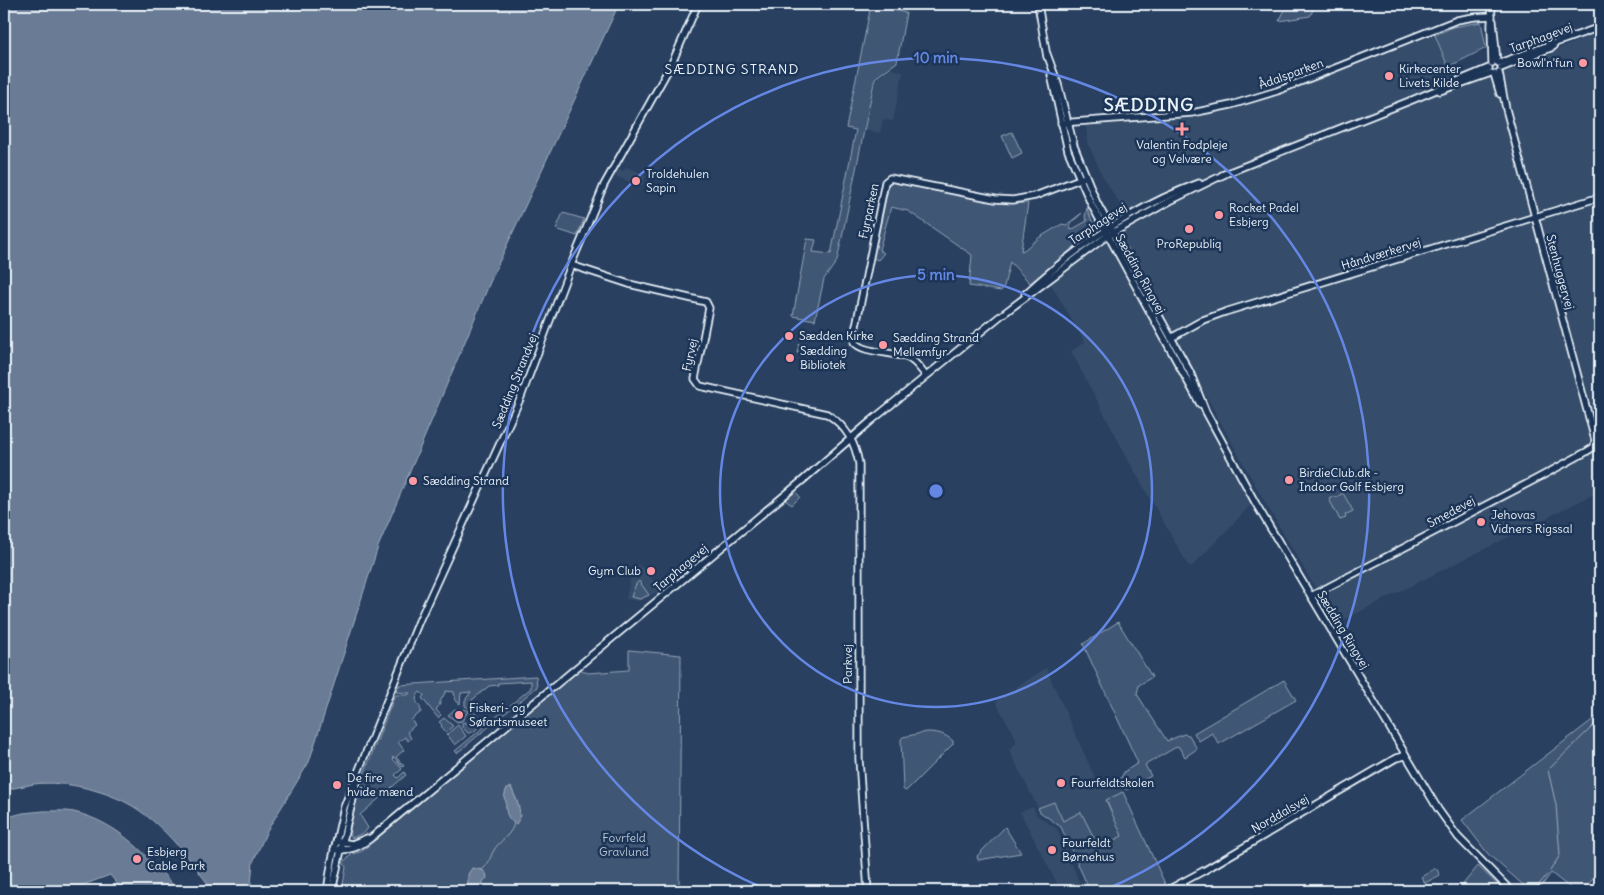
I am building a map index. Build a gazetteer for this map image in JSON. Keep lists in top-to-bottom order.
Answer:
{
  "streets": {
    "street": [
      "Tarphagevej",
      "Ådalsparken",
      "Fyrparken",
      "Håndværkervej",
      "Stenhuggervej",
      "Sædding Ringvej",
      "Fyrvej",
      "Sædding Strandvej",
      "Smedevej",
      "Parkvej",
      "Norddalsvej"
    ]
  },
  "crossings": [
    ["Tarphagevej", "Fyrparken"],
    ["Tarphagevej", "Stenhuggervej"],
    ["Tarphagevej", "Sædding Ringvej"],
    ["Tarphagevej", "Fyrvej"],
    ["Tarphagevej", "Sædding Strandvej"],
    ["Tarphagevej", "Parkvej"],
    ["Ådalsparken", "Stenhuggervej"],
    ["Ådalsparken", "Sædding Ringvej"],
    ["Fyrparken", "Sædding Ringvej"],
    ["Håndværkervej", "Stenhuggervej"],
    ["Håndværkervej", "Sædding Ringvej"],
    ["Stenhuggervej", "Smedevej"],
    ["Sædding Ringvej", "Smedevej"],
    ["Sædding Ringvej", "Norddalsvej"],
    ["Fyrvej", "Sædding Strandvej"],
    ["Fyrvej", "Parkvej"]
  ],
  "districts": ["SÆDDING STRAND", "SÆDDING"],
  "parks": ["Fovrfeld Gravlund"],
  "places": {
    "other": [
      "Bowl'n'fun",
      "Kirkecenter Livets Kilde",
      "Troldehulen Sapin",
      "Rocket Padel Esbjerg",
      "ProRepubliq",
      "Sædden Kirke",
      "Sædding Strand Mellemfyr",
      "Sædding Bibliotek",
      "BirdieClub.dk - Indoor Golf Esbjerg",
      "Sædding Strand",
      "Jehovas Vidners Rigssal",
      "Gym Club",
      "Fiskeri- og Søfartsmuseet",
      "Fourfeldtskolen",
      "De fire hvide mænd",
      "Fourfeldt Børnehus",
      "Esbjerg Cable Park"
    ],
    "health": ["Valentin Fodpleje og Velvære"]
  },
  "rings": ["10 min", "5 min"]
}
